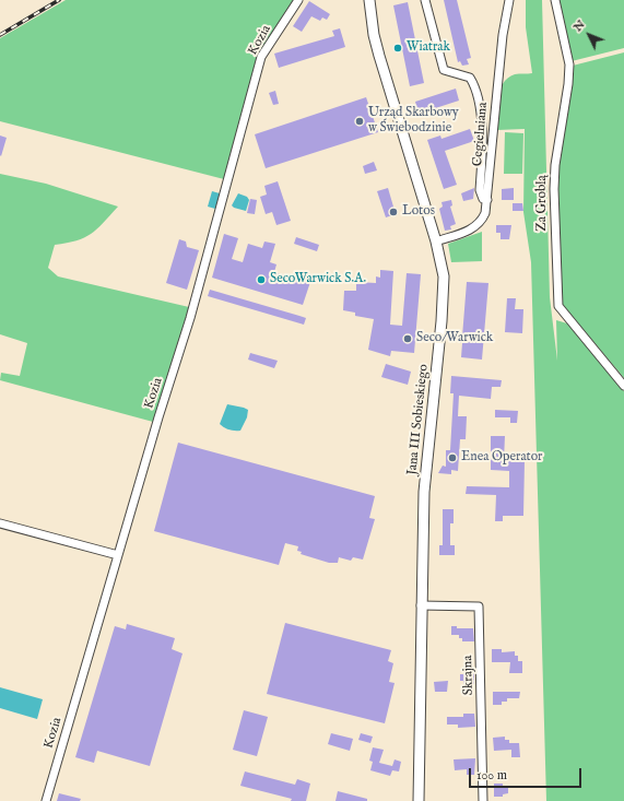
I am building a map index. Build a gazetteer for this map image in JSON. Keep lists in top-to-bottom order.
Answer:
{
  "streets": {
    "street": [
      "Kozia",
      "Cegielniana",
      "Za Groblą",
      "Jana III Sobieskiego",
      "Skrajna"
    ]
  },
  "crossings": [
    ["Cegielniana", "Jana III Sobieskiego"],
    ["Jana III Sobieskiego", "Skrajna"]
  ],
  "places": [
    "Wiatrak",
    "Urząd Skarbowy w Świebodzinie",
    "Lotos",
    "SecoWarwick S.A.",
    "Seco/Warwick",
    "Enea Operator"
  ],
  "scale_bar": "100 m",
  "north": "top left"
}
